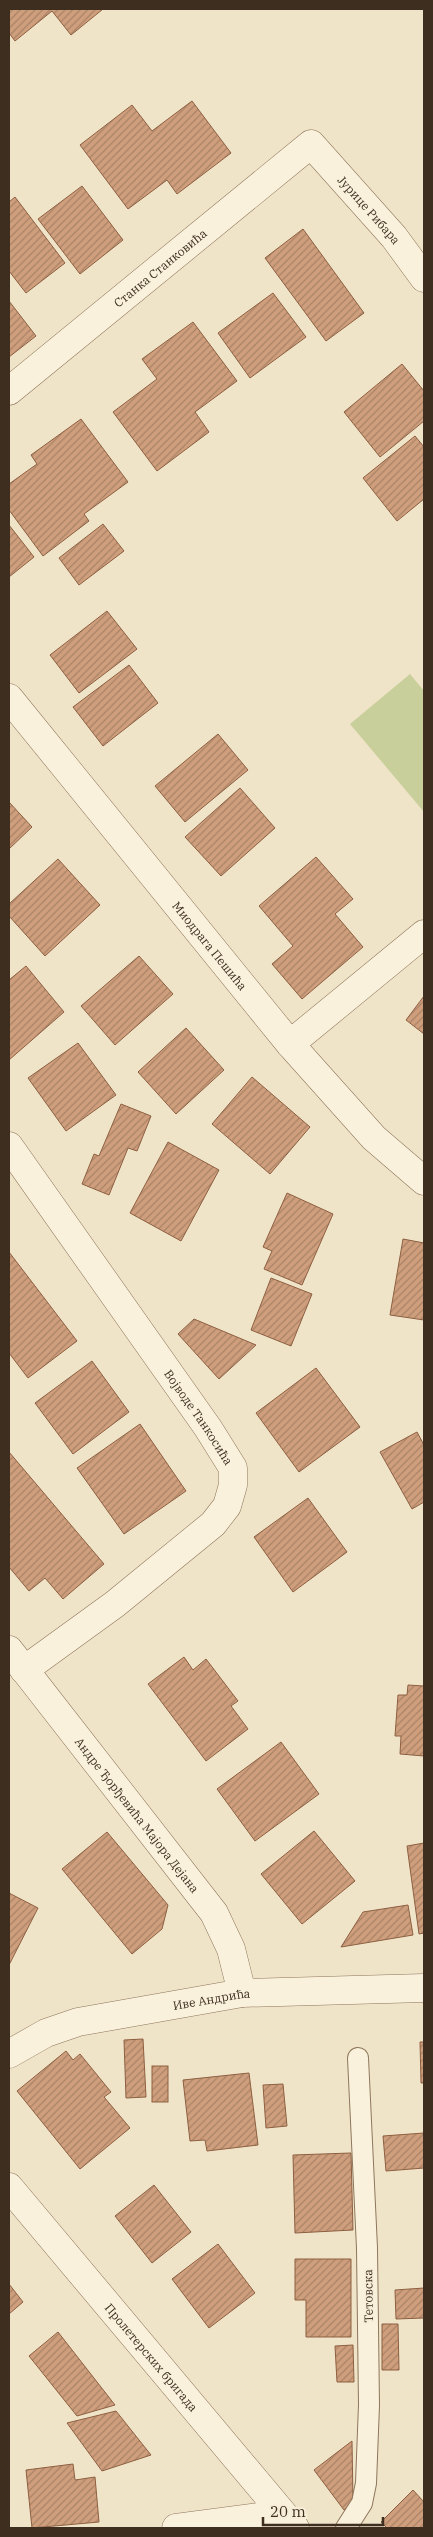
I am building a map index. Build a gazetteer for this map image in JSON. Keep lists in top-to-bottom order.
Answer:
{
  "streets": {
    "street": [
      "Јурице Рибара",
      "Станка Станковића",
      "Миодрага Пешића",
      "Војводе Танкосића",
      "Андре Ђорђевића Мајора Дејана",
      "Иве Андрића",
      "Пролетерских бригада"
    ],
    "lane": ["Тетовска"]
  },
  "crossings": [
    ["Јурице Рибара", "Станка Станковића"],
    ["Војводе Танкосића", "Андре Ђорђевића Мајора Дејана"],
    ["Андре Ђорђевића Мајора Дејана", "Иве Андрића"]
  ],
  "scale_bar": "20 m"
}
